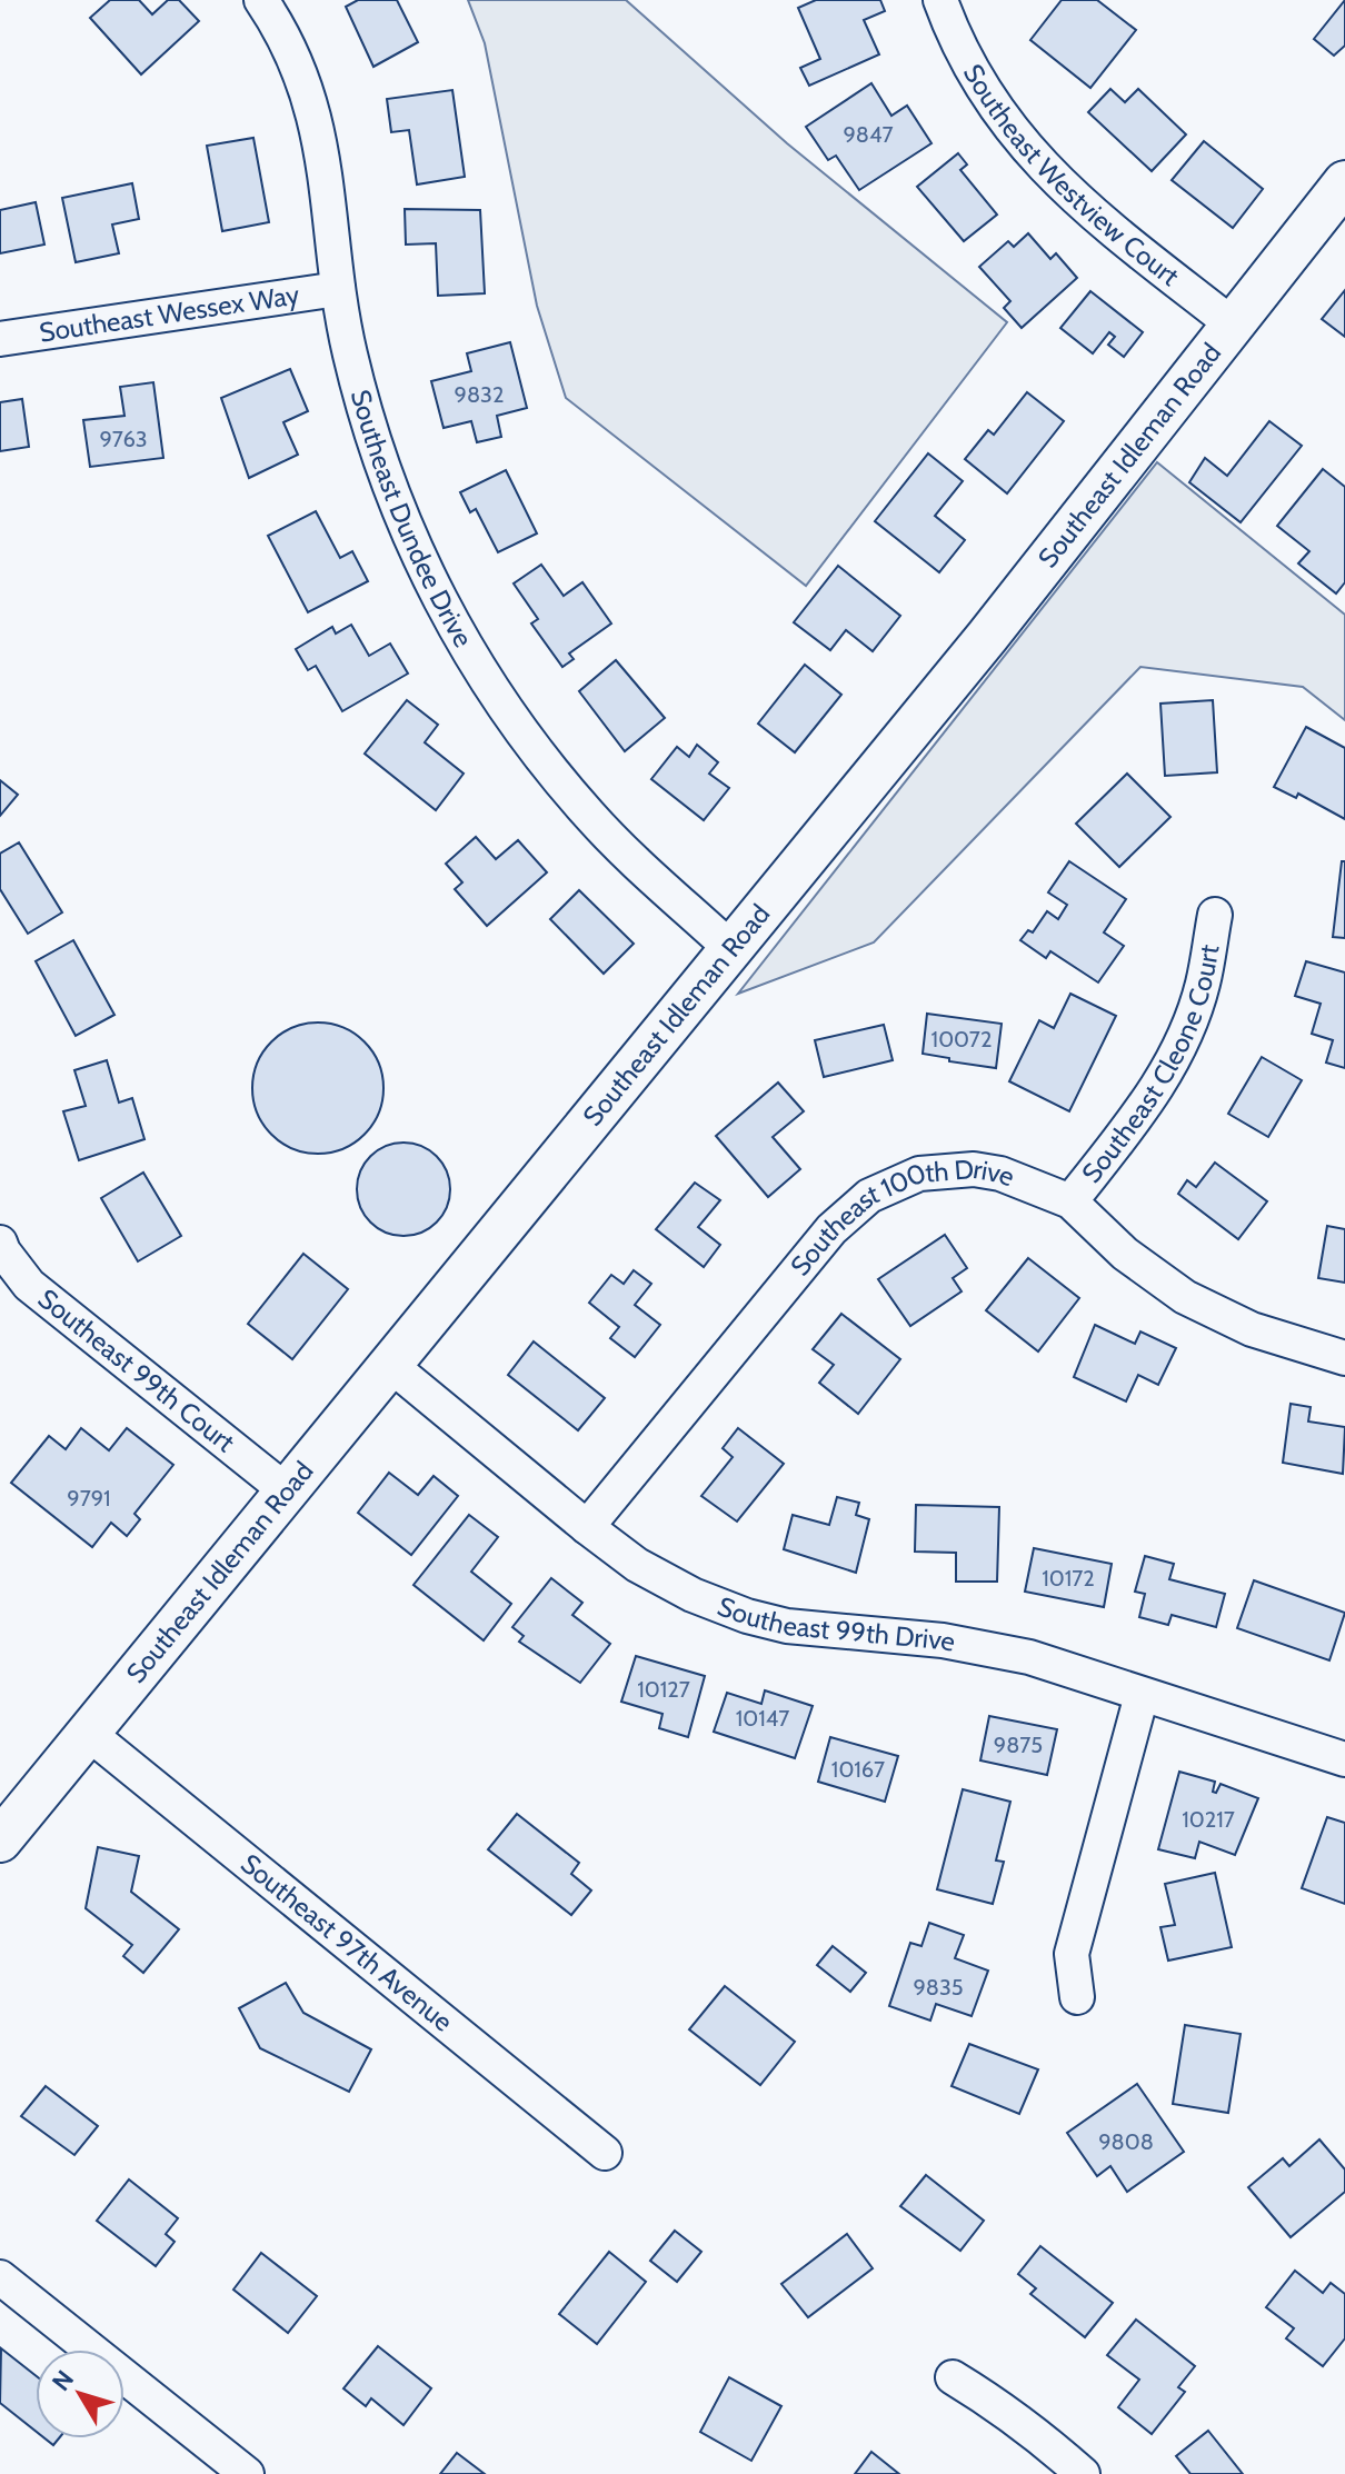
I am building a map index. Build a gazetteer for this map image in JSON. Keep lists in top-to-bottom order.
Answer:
{
  "streets": {
    "main road": ["Southeast Idleman Road"],
    "street": [
      "Southeast Westview Court",
      "Southeast Wessex Way",
      "Southeast Dundee Drive",
      "Southeast Cleone Court",
      "Southeast 100th Drive",
      "Southeast 99th Court",
      "Southeast 99th Drive",
      "Southeast 97th Avenue"
    ]
  },
  "crossings": [
    ["Southeast Westview Court", "Southeast Idleman Road"],
    ["Southeast Wessex Way", "Southeast Dundee Drive"],
    ["Southeast Idleman Road", "Southeast Dundee Drive"],
    ["Southeast Idleman Road", "Southeast 99th Court"],
    ["Southeast Idleman Road", "Southeast 99th Drive"],
    ["Southeast Idleman Road", "Southeast 97th Avenue"],
    ["Southeast Cleone Court", "Southeast 100th Drive"],
    ["Southeast 100th Drive", "Southeast 99th Drive"]
  ],
  "house_numbers": [
    "9847",
    "9832",
    "9763",
    "10072",
    "9791",
    "10172",
    "10127",
    "10147",
    "9875",
    "10167",
    "10217",
    "9835",
    "9808"
  ],
  "north": "top left"
}
